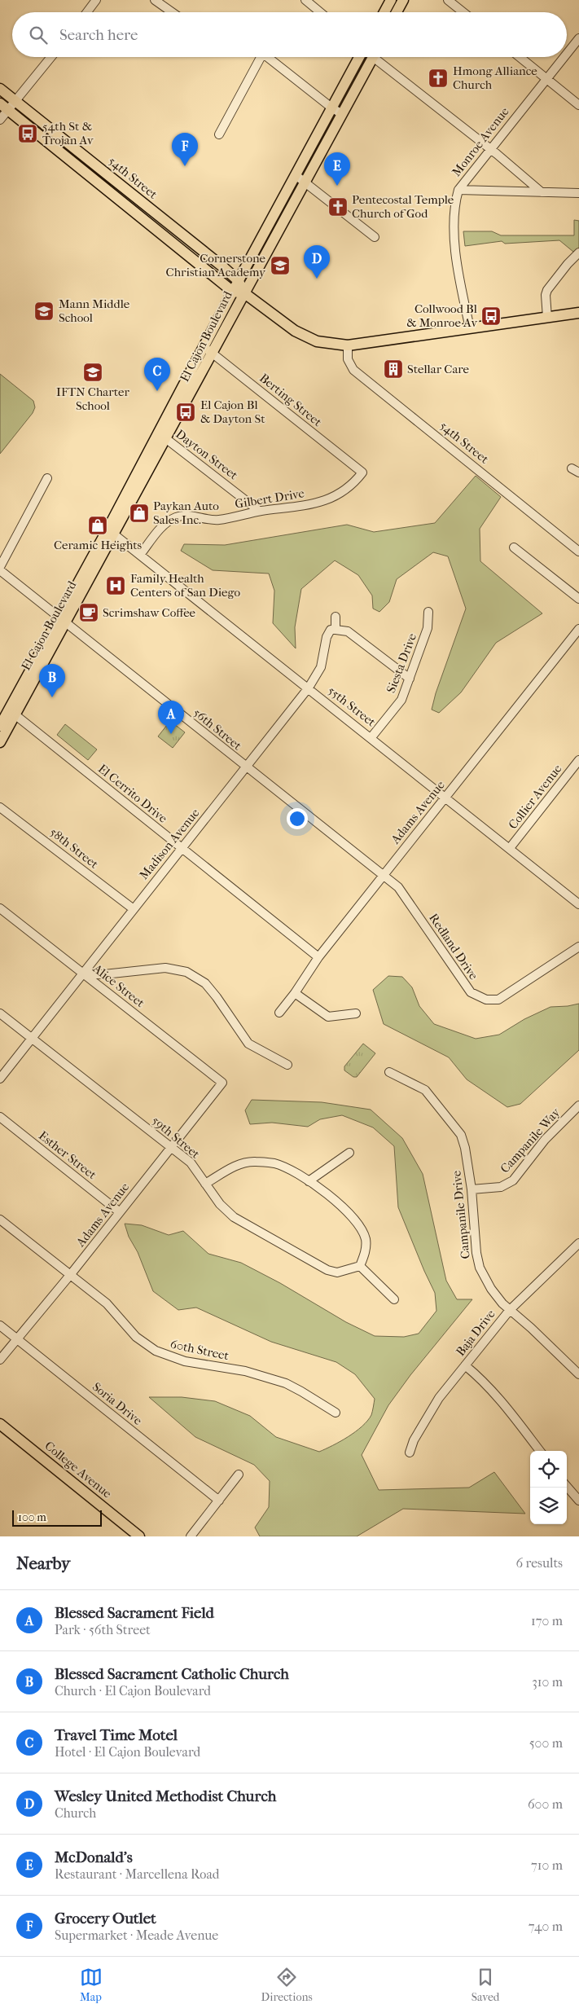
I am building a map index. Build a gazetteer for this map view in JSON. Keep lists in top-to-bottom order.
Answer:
{
  "streets": {
    "main road": ["54th Street", "El Cajon Boulevard", "College Avenue"],
    "street": [
      "Monroe Avenue",
      "Berting Street",
      "Dayton Street",
      "Gilbert Drive",
      "Siesta Drive",
      "55th Street",
      "56th Street",
      "El Cerrito Drive",
      "Collier Avenue",
      "Adams Avenue",
      "Madison Avenue",
      "58th Street",
      "Redland Drive",
      "Alice Street",
      "59th Street",
      "Campanile Way",
      "Esther Street",
      "Campanile Drive",
      "Baja Drive",
      "60th Street",
      "Soria Drive"
    ]
  },
  "crossings": [
    ["Monroe Avenue", "54th Street"],
    ["54th Street", "El Cajon Boulevard"],
    ["El Cajon Boulevard", "Berting Street"],
    ["El Cajon Boulevard", "Dayton Street"],
    ["El Cajon Boulevard", "55th Street"],
    ["El Cajon Boulevard", "56th Street"],
    ["El Cajon Boulevard", "El Cerrito Drive"],
    ["Berting Street", "Gilbert Drive"],
    ["Dayton Street", "Gilbert Drive"],
    ["Gilbert Drive", "55th Street"],
    ["Siesta Drive", "55th Street"],
    ["55th Street", "Collier Avenue"],
    ["55th Street", "Adams Avenue"],
    ["55th Street", "Madison Avenue"],
    ["56th Street", "Adams Avenue"],
    ["56th Street", "Madison Avenue"],
    ["56th Street", "Redland Drive"],
    ["El Cerrito Drive", "Adams Avenue"],
    ["El Cerrito Drive", "Madison Avenue"],
    ["Adams Avenue", "Redland Drive"],
    ["Adams Avenue", "Alice Street"],
    ["Adams Avenue", "59th Street"],
    ["Adams Avenue", "Esther Street"],
    ["Adams Avenue", "60th Street"],
    ["Adams Avenue", "Soria Drive"],
    ["Madison Avenue", "58th Street"],
    ["Madison Avenue", "Alice Street"],
    ["Madison Avenue", "59th Street"],
    ["Campanile Way", "Campanile Drive"],
    ["Campanile Drive", "Baja Drive"]
  ],
  "places": {
    "church": ["Hmong Alliance Church", "Pentecostal Temple Church of God"],
    "bus stop": ["54th St & Trojan Av", "Collwood Bl & Monroe Av", "El Cajon Bl & Dayton St"],
    "school or university": ["Cornerstone Christian Academy", "Mann Middle School", "IFTN Charter School"],
    "building": ["Stellar Care"],
    "shop": ["Paykan Auto Sales Inc.", "Ceramic Heights"],
    "hospital": ["Family Health Centers of San Diego"],
    "cafe": ["Scrimshaw Coffee"]
  },
  "scale_bar": "100 m",
  "page": {
    "search": "Search here",
    "pins": [
      "F",
      "E",
      "D",
      "C",
      "B",
      "A"
    ],
    "scale": "100 m",
    "heading": ["Nearby", "6 results"],
    "list": [
      {
        "mark": "A",
        "name": "Blessed Sacrament Field",
        "note": "Park · 56th Street",
        "value": "170 m"
      },
      {
        "mark": "B",
        "name": "Blessed Sacrament Catholic Church",
        "note": "Church · El Cajon Boulevard",
        "value": "310 m"
      },
      {
        "mark": "C",
        "name": "Travel Time Motel",
        "note": "Hotel · El Cajon Boulevard",
        "value": "500 m"
      },
      {
        "mark": "D",
        "name": "Wesley United Methodist Church",
        "note": "Church",
        "value": "600 m"
      },
      {
        "mark": "E",
        "name": "McDonald's",
        "note": "Restaurant · Marcellena Road",
        "value": "710 m"
      },
      {
        "mark": "F",
        "name": "Grocery Outlet",
        "note": "Supermarket · Meade Avenue",
        "value": "740 m"
      }
    ],
    "nav": ["Map", "Directions", "Saved"]
  }
}
